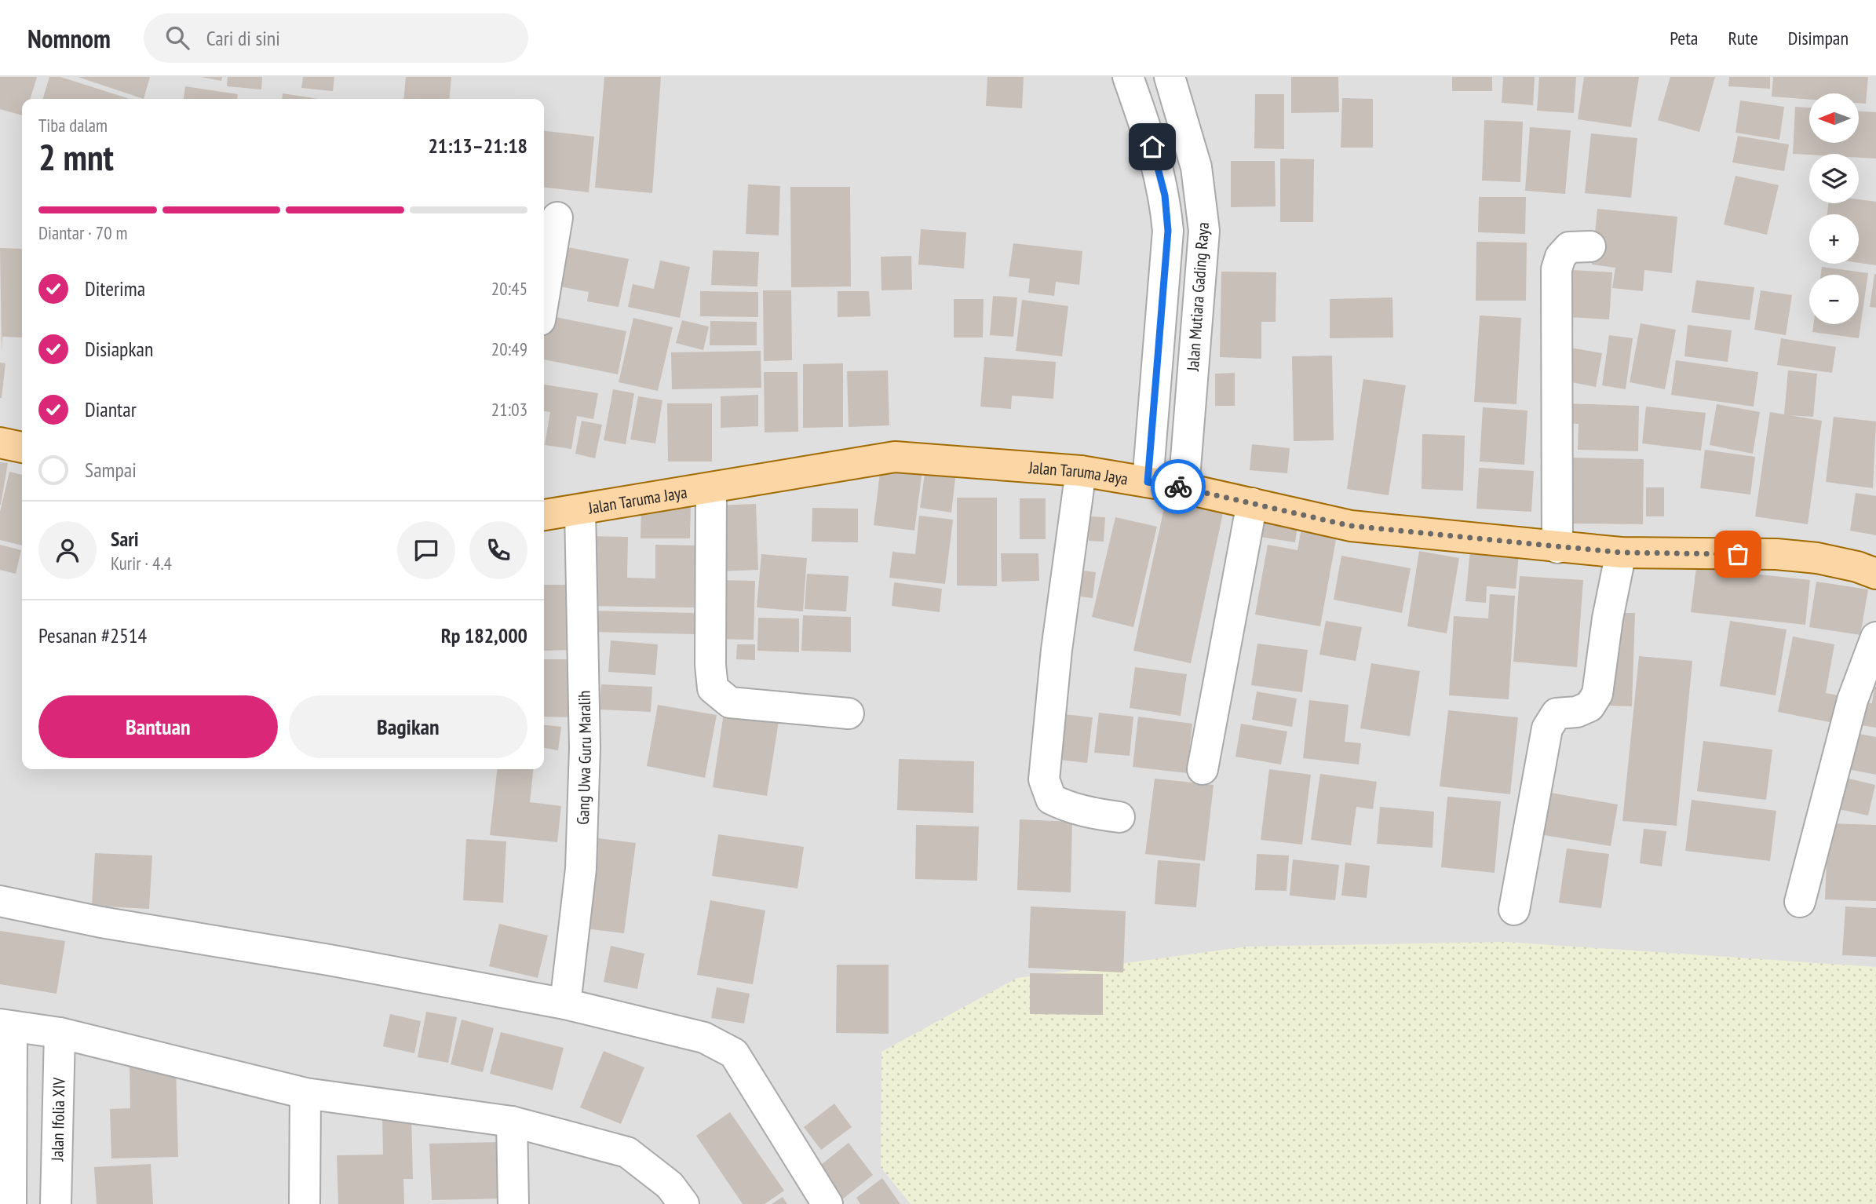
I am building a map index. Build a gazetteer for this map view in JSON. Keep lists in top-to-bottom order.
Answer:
{
  "streets": {
    "main road": ["Jalan Taruma Jaya"],
    "street": ["Jalan Mutiara Gading Raya", "Gang Uwa Guru Maralih", "Jalan Ifolia XIV"]
  },
  "crossings": [
    ["Jalan Mutiara Gading Raya", "Jalan Taruma Jaya"],
    ["Jalan Taruma Jaya", "Gang Uwa Guru Maralih"]
  ],
  "north": "left",
  "page": {
    "header": "Nomnom",
    "search": "Cari di sini",
    "nav": ["Peta", "Rute", "Disimpan"],
    "map_buttons": ["+", "−"],
    "heading": ["2 mnt", "Tiba dalam", "21:13–21:18"],
    "panel": [
      "Sari",
      "Kurir · 4.4",
      "Pesanan #2514",
      "Rp 182,000"
    ],
    "bar": "Diantar · 70 m",
    "list": [
      ["Diterima", "20:45"],
      ["Disiapkan", "20:49"],
      ["Diantar", "21:03"],
      "Sampai"
    ],
    "buttons": ["Bantuan", "Bagikan"]
  }
}
